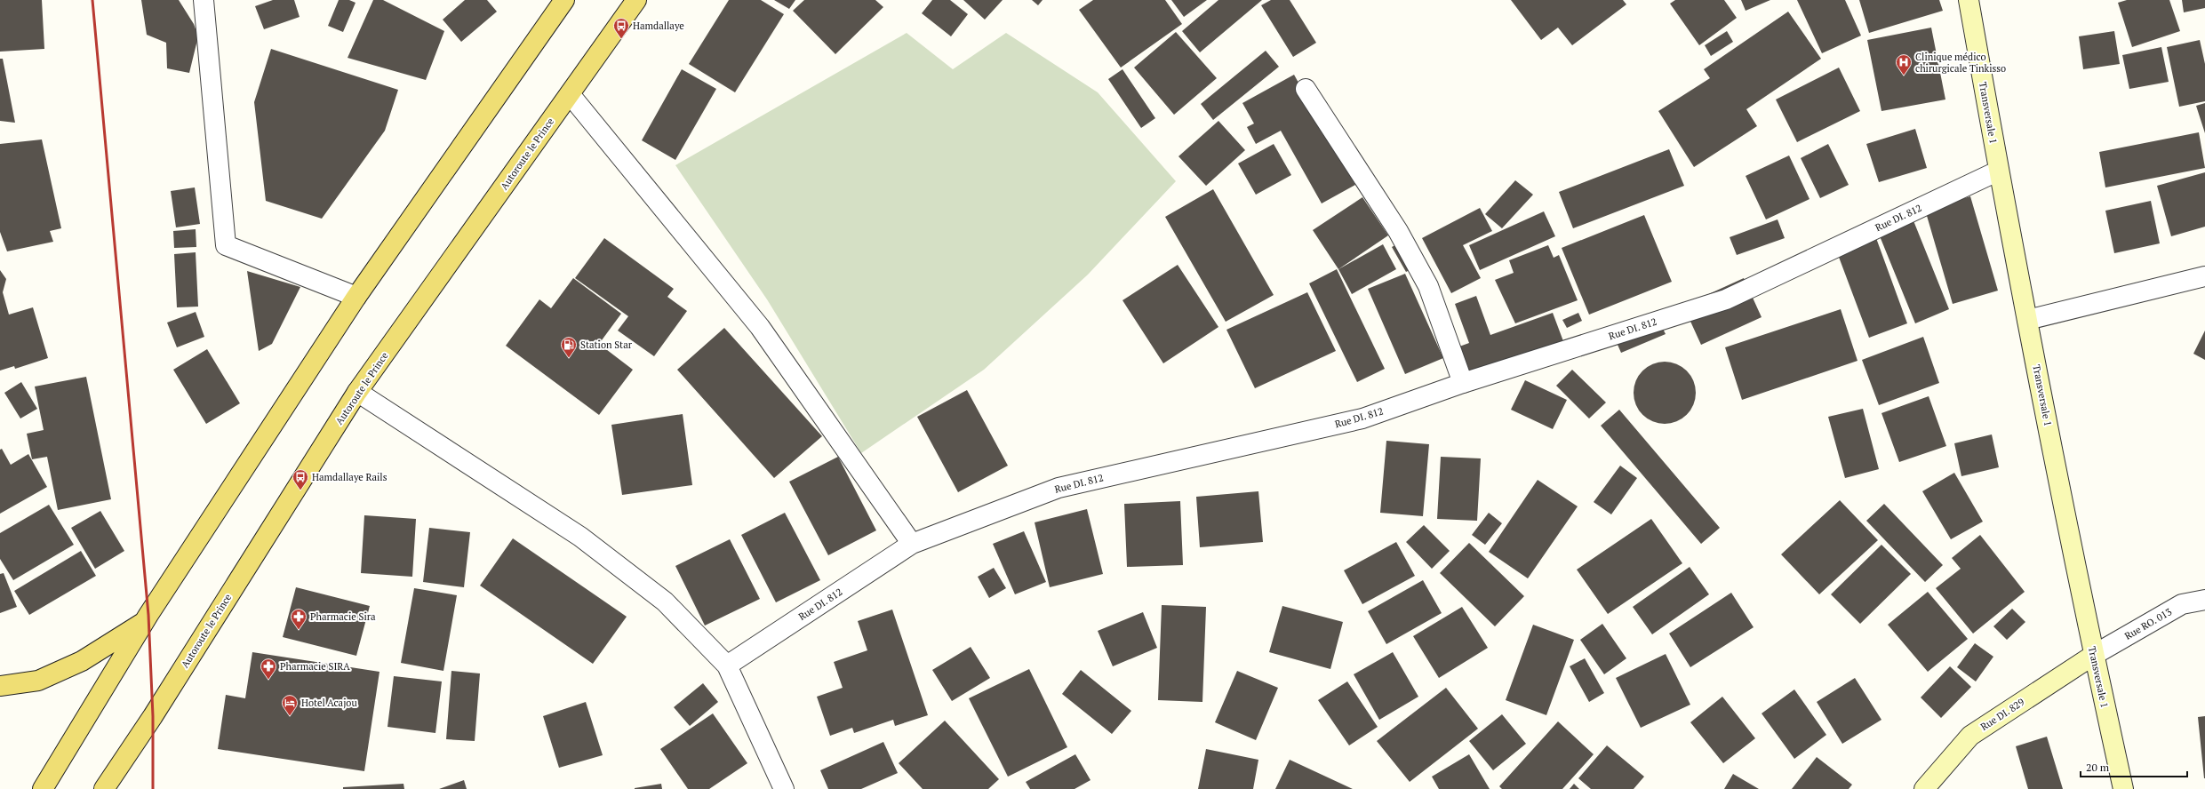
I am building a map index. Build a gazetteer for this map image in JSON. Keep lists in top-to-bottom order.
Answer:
{
  "streets": {
    "main road": ["Transversale 1", "Autoroute le Prince", "Rue DI. 829"],
    "street": ["Rue DI. 812", "Rue RO. 013"]
  },
  "crossings": [
    ["Transversale 1", "Rue DI. 812"],
    ["Transversale 1", "Rue RO. 013"],
    ["Transversale 1", "Rue DI. 829"],
    ["Rue RO. 013", "Rue DI. 829"]
  ],
  "places": {
    "bus stop": ["Hamdallaye", "Hamdallaye Rails"],
    "hospital": ["Clinique médico chirurgicale Tinkisso"],
    "fuel station": ["Station Star"],
    "pharmacy": ["Pharmacie Sira", "Pharmacie SIRA"],
    "hotel": ["Hotel Acajou"]
  },
  "scale_bar": "20 m"
}
